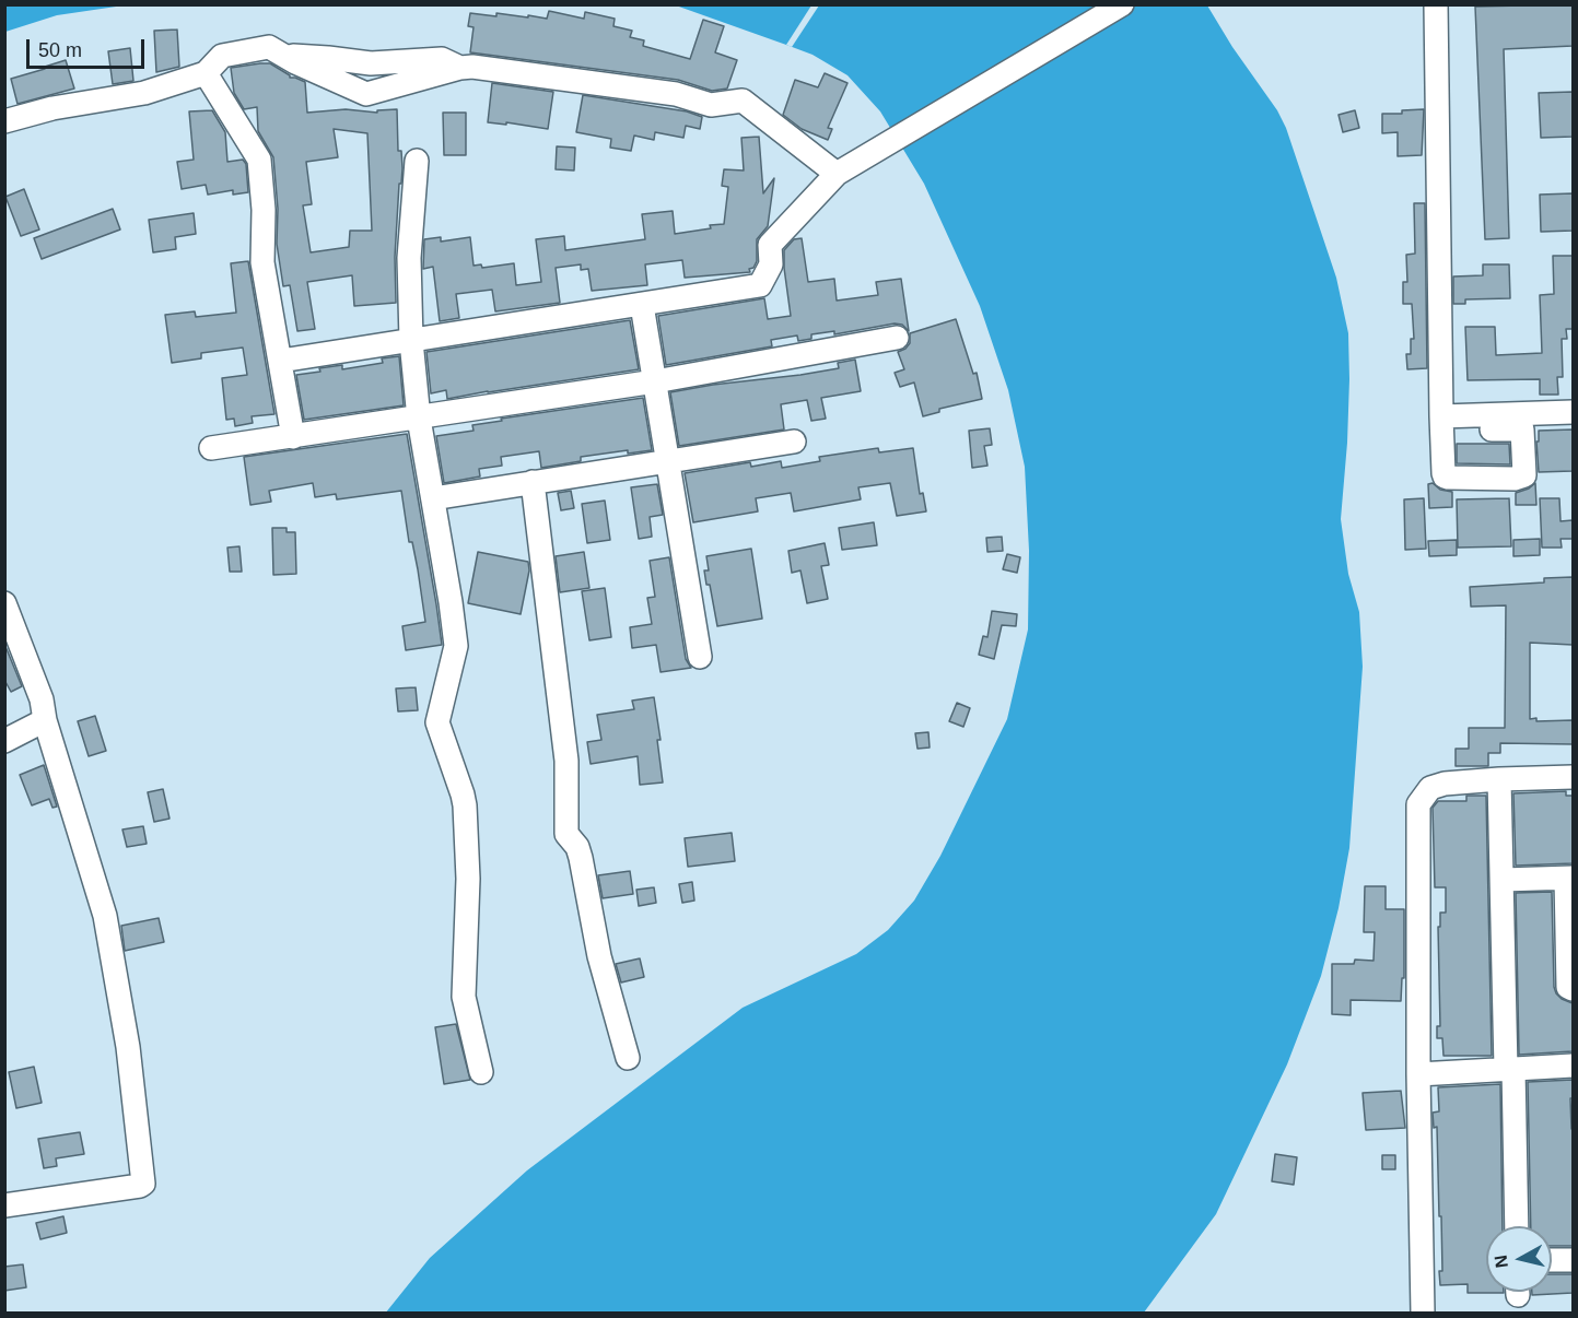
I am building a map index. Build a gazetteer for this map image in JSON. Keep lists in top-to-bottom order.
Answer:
{
  "scale_bar": "50 m",
  "north": "left"
}
